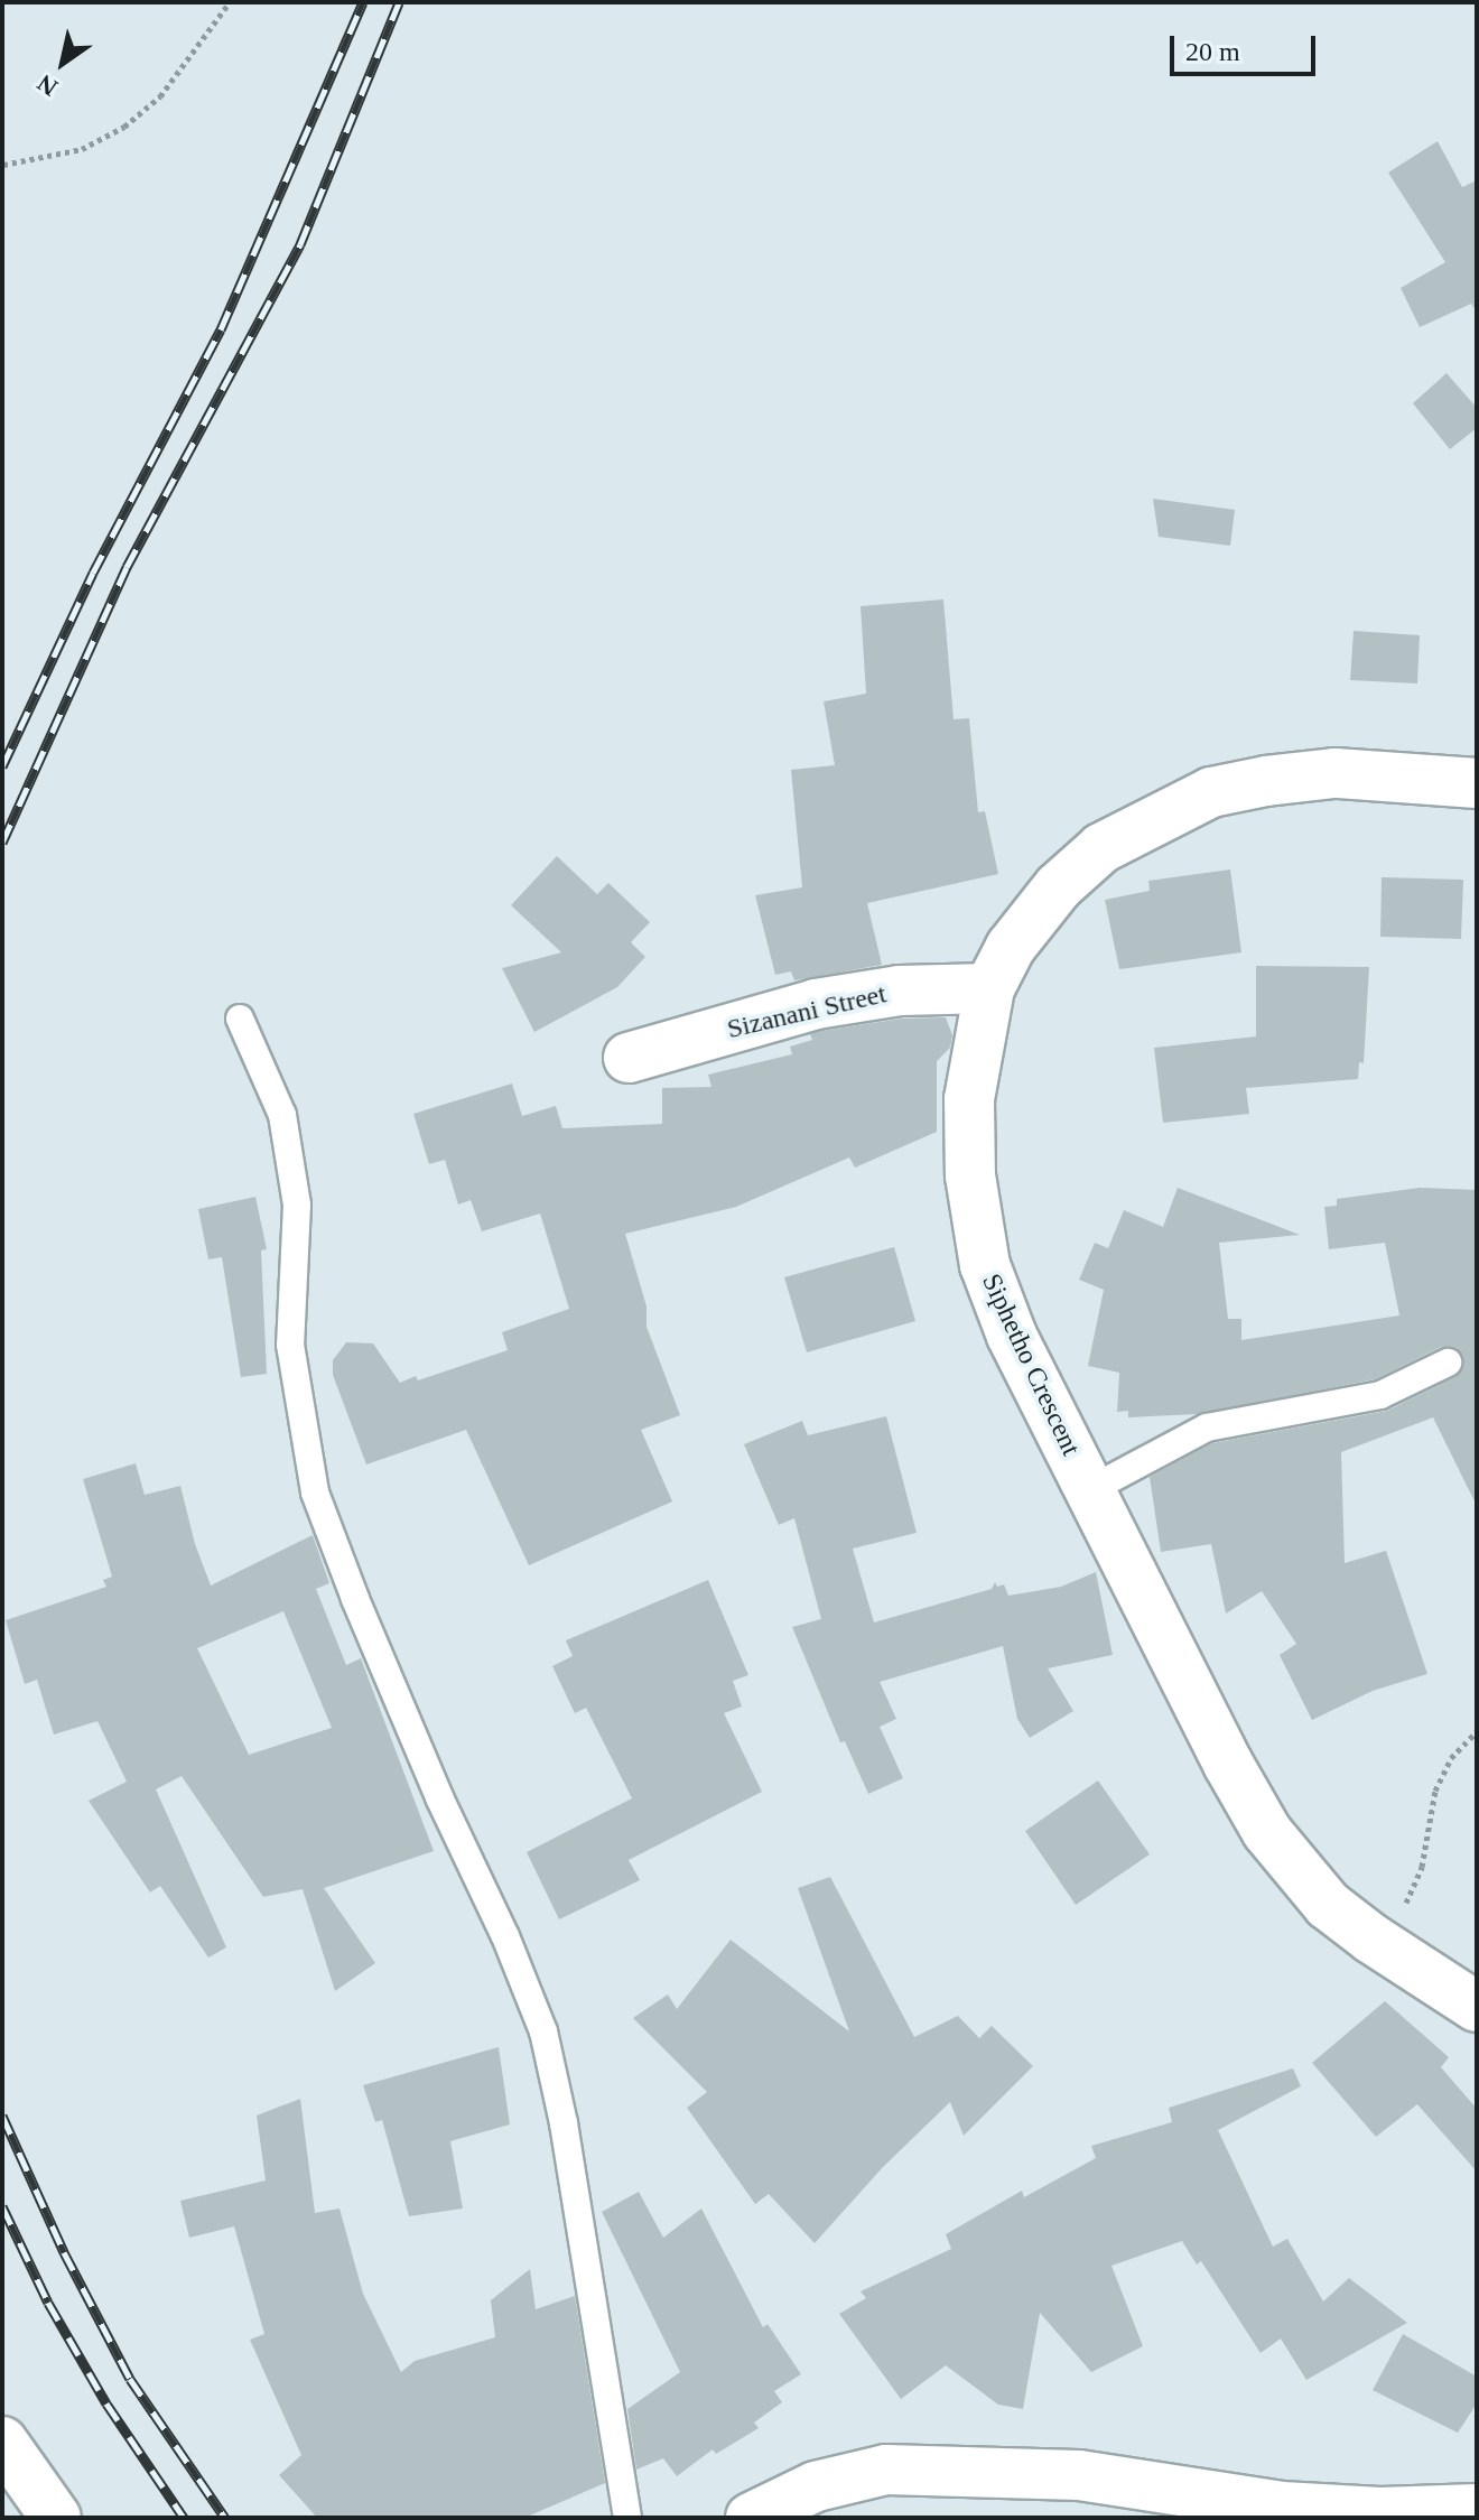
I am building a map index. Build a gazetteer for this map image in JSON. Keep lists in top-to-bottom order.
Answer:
{
  "streets": {
    "street": ["Sizanani Street", "Siphetho Crescent"]
  },
  "crossings": [
    ["Sizanani Street", "Siphetho Crescent"]
  ],
  "scale_bar": "20 m",
  "north": "bottom left"
}
